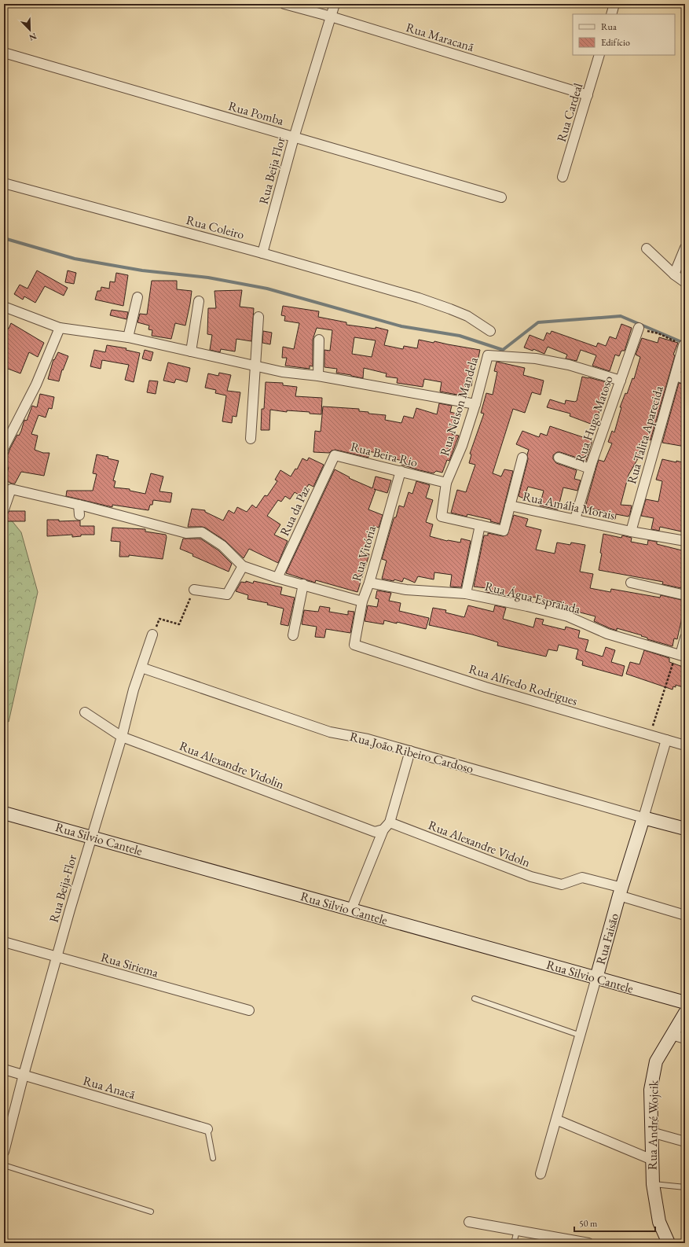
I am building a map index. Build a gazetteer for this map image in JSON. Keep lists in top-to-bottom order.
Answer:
{
  "streets": {
    "street": [
      "Rua Maracanã",
      "Rua Cardeal",
      "Rua Pomba",
      "Rua Beija Flor",
      "Rua Coleiro",
      "Rua Nelson Mandela",
      "Rua Hugo Matoso",
      "Rua Talita Aparecida",
      "Rua Beira Rio",
      "Rua Amália Morais",
      "Rua da Paz",
      "Rua Vitória",
      "Rua Água Espraiada",
      "Rua Alfredo Rodrigues",
      "Rua João Ribeiro Cardoso",
      "Rua Alexandre Vidolin",
      "Rua Silvio Cantele",
      "Rua Alexandre Vidoln",
      "Rua Beija-Flor",
      "Rua Faisão",
      "Rua Siriema",
      "Rua Anacã",
      "Rua André Wojcik"
    ]
  },
  "crossings": [
    ["Rua Maracanã", "Rua Cardeal"],
    ["Rua Maracanã", "Rua Beija Flor"],
    ["Rua Pomba", "Rua Beija Flor"],
    ["Rua Beija Flor", "Rua Coleiro"],
    ["Rua Nelson Mandela", "Rua Hugo Matoso"],
    ["Rua Nelson Mandela", "Rua Beira Rio"],
    ["Rua Nelson Mandela", "Rua Amália Morais"],
    ["Rua Hugo Matoso", "Rua Amália Morais"],
    ["Rua Talita Aparecida", "Rua Amália Morais"],
    ["Rua Beira Rio", "Rua da Paz"],
    ["Rua Beira Rio", "Rua Vitória"],
    ["Rua Vitória", "Rua Água Espraiada"],
    ["Rua Vitória", "Rua Alfredo Rodrigues"],
    ["Rua Alfredo Rodrigues", "Rua Faisão"],
    ["Rua João Ribeiro Cardoso", "Rua Beija-Flor"],
    ["Rua João Ribeiro Cardoso", "Rua Faisão"],
    ["Rua Alexandre Vidolin", "Rua Beija-Flor"],
    ["Rua Silvio Cantele", "Rua Beija-Flor"],
    ["Rua Silvio Cantele", "Rua Faisão"],
    ["Rua Alexandre Vidoln", "Rua Faisão"],
    ["Rua Beija-Flor", "Rua Siriema"],
    ["Rua Beija-Flor", "Rua Anacã"]
  ],
  "legend": ["Rua", "Edifício"],
  "scale_bar": "50 m",
  "north": "bottom right"
}
